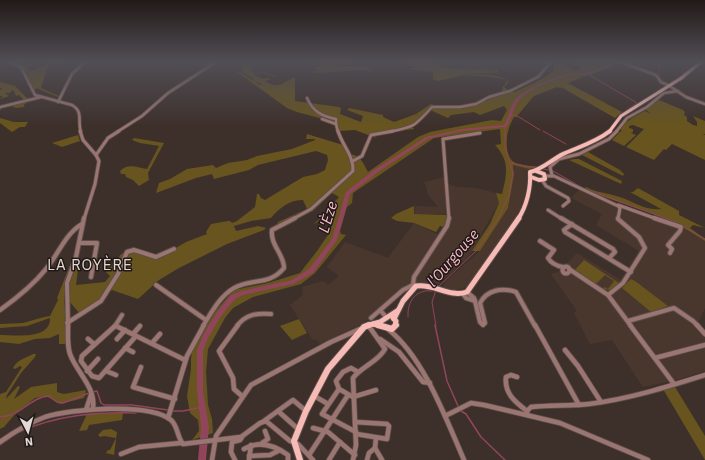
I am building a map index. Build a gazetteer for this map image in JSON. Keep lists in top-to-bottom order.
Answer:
{
  "districts": ["LA ROYÈRE"],
  "water": ["L'Èze", "l'Ourgouse"],
  "north": "bottom"
}
